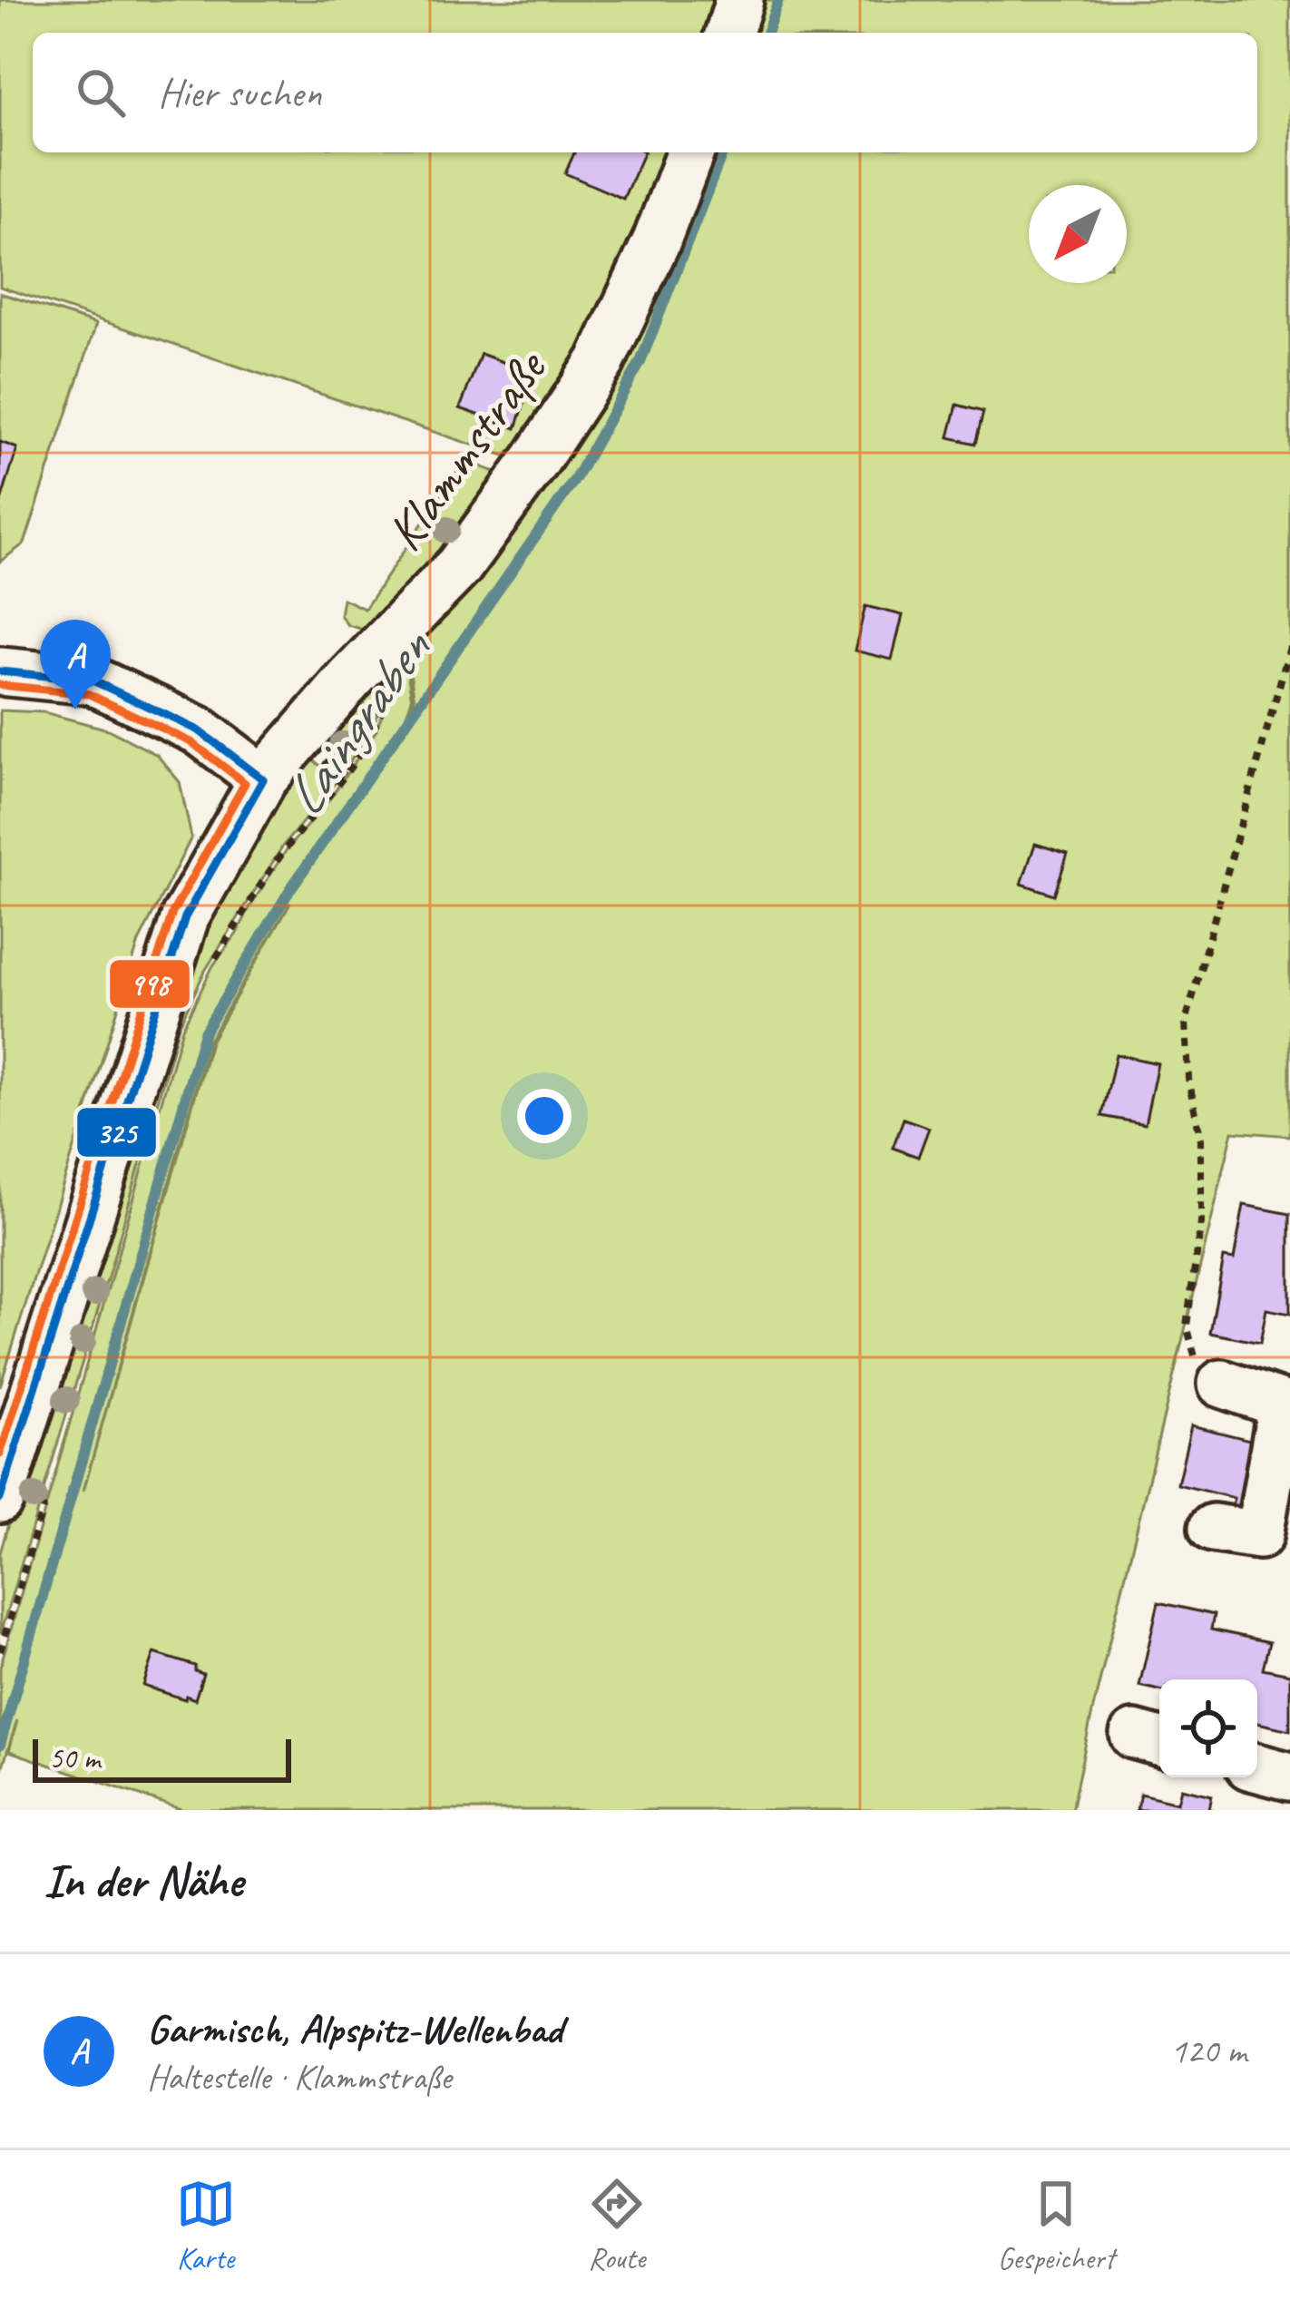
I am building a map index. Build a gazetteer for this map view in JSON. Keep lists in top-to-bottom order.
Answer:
{
  "streets": {
    "street": ["Klammstraße"]
  },
  "water": ["Laingraben"],
  "lines": ["transit line 325", "transit line 998"],
  "scale_bar": "50 m",
  "north": "bottom left",
  "page": {
    "search": "Hier suchen",
    "pins": "A",
    "scale": "50 m",
    "heading": "In der Nähe",
    "list": [
      {
        "mark": "A",
        "name": "Garmisch, Alpspitz-Wellenbad",
        "note": "Haltestelle · Klammstraße",
        "value": "120 m"
      }
    ],
    "nav": ["Karte", "Route", "Gespeichert"]
  }
}
